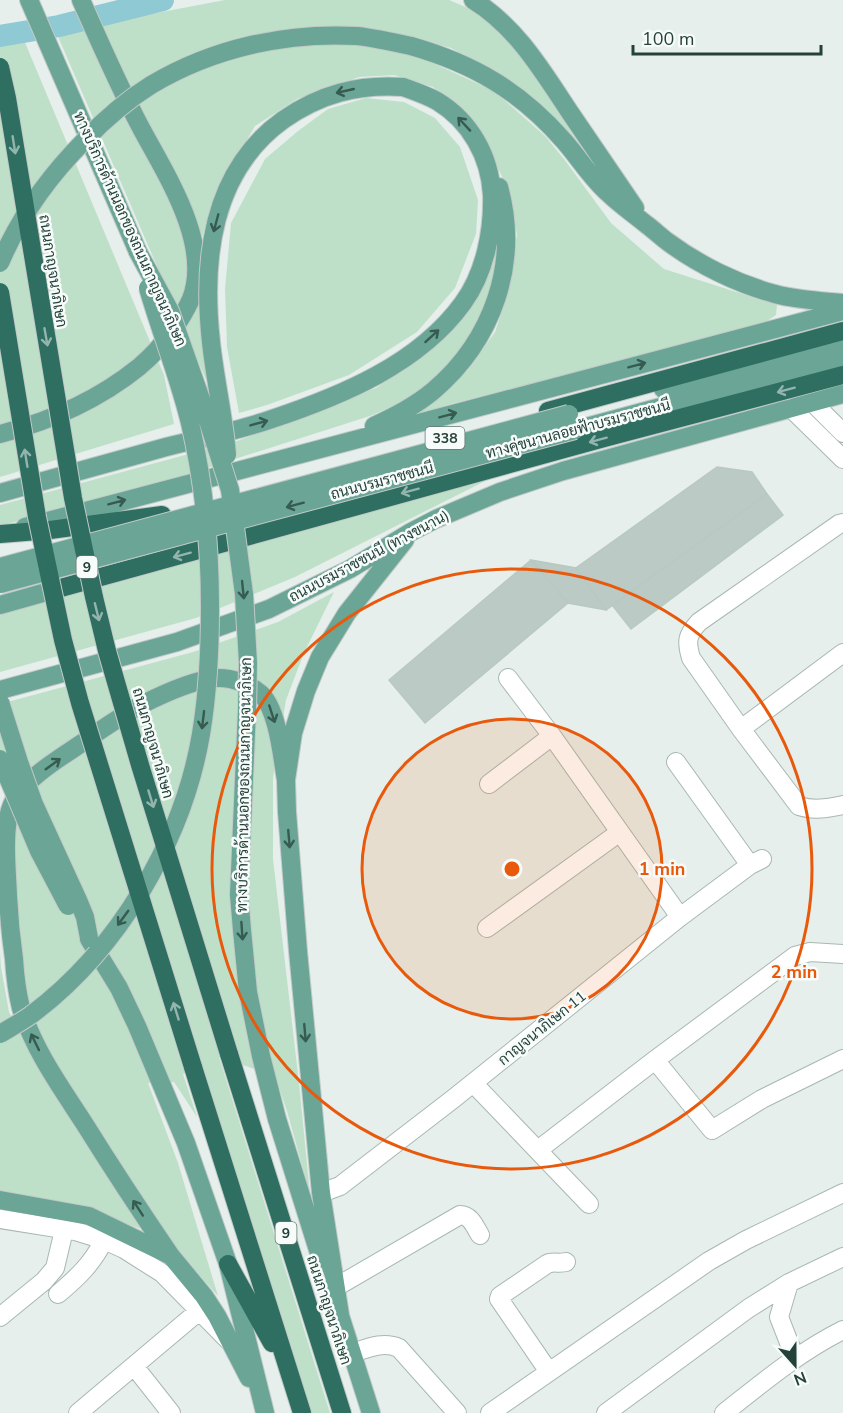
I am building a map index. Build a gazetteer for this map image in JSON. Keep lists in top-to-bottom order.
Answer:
{
  "streets": {
    "highway": [
      "ถนนกาญจนาภิเษก",
      "338",
      "ถนนบรมราชชนนี",
      "9"
    ],
    "main road": ["ทางบริการด้านนอกของถนนกาญจนาภิเษก", "ทางคู่ขนานลอยฟ้าบรมราชชนนี", "ถนนบรมราชชนนี (ทางขนาน)"],
    "street": ["กาญจนาภิเษก 11"]
  },
  "scale_bar": "100 m",
  "north": "bottom",
  "rings": ["1 min", "2 min"]
}
